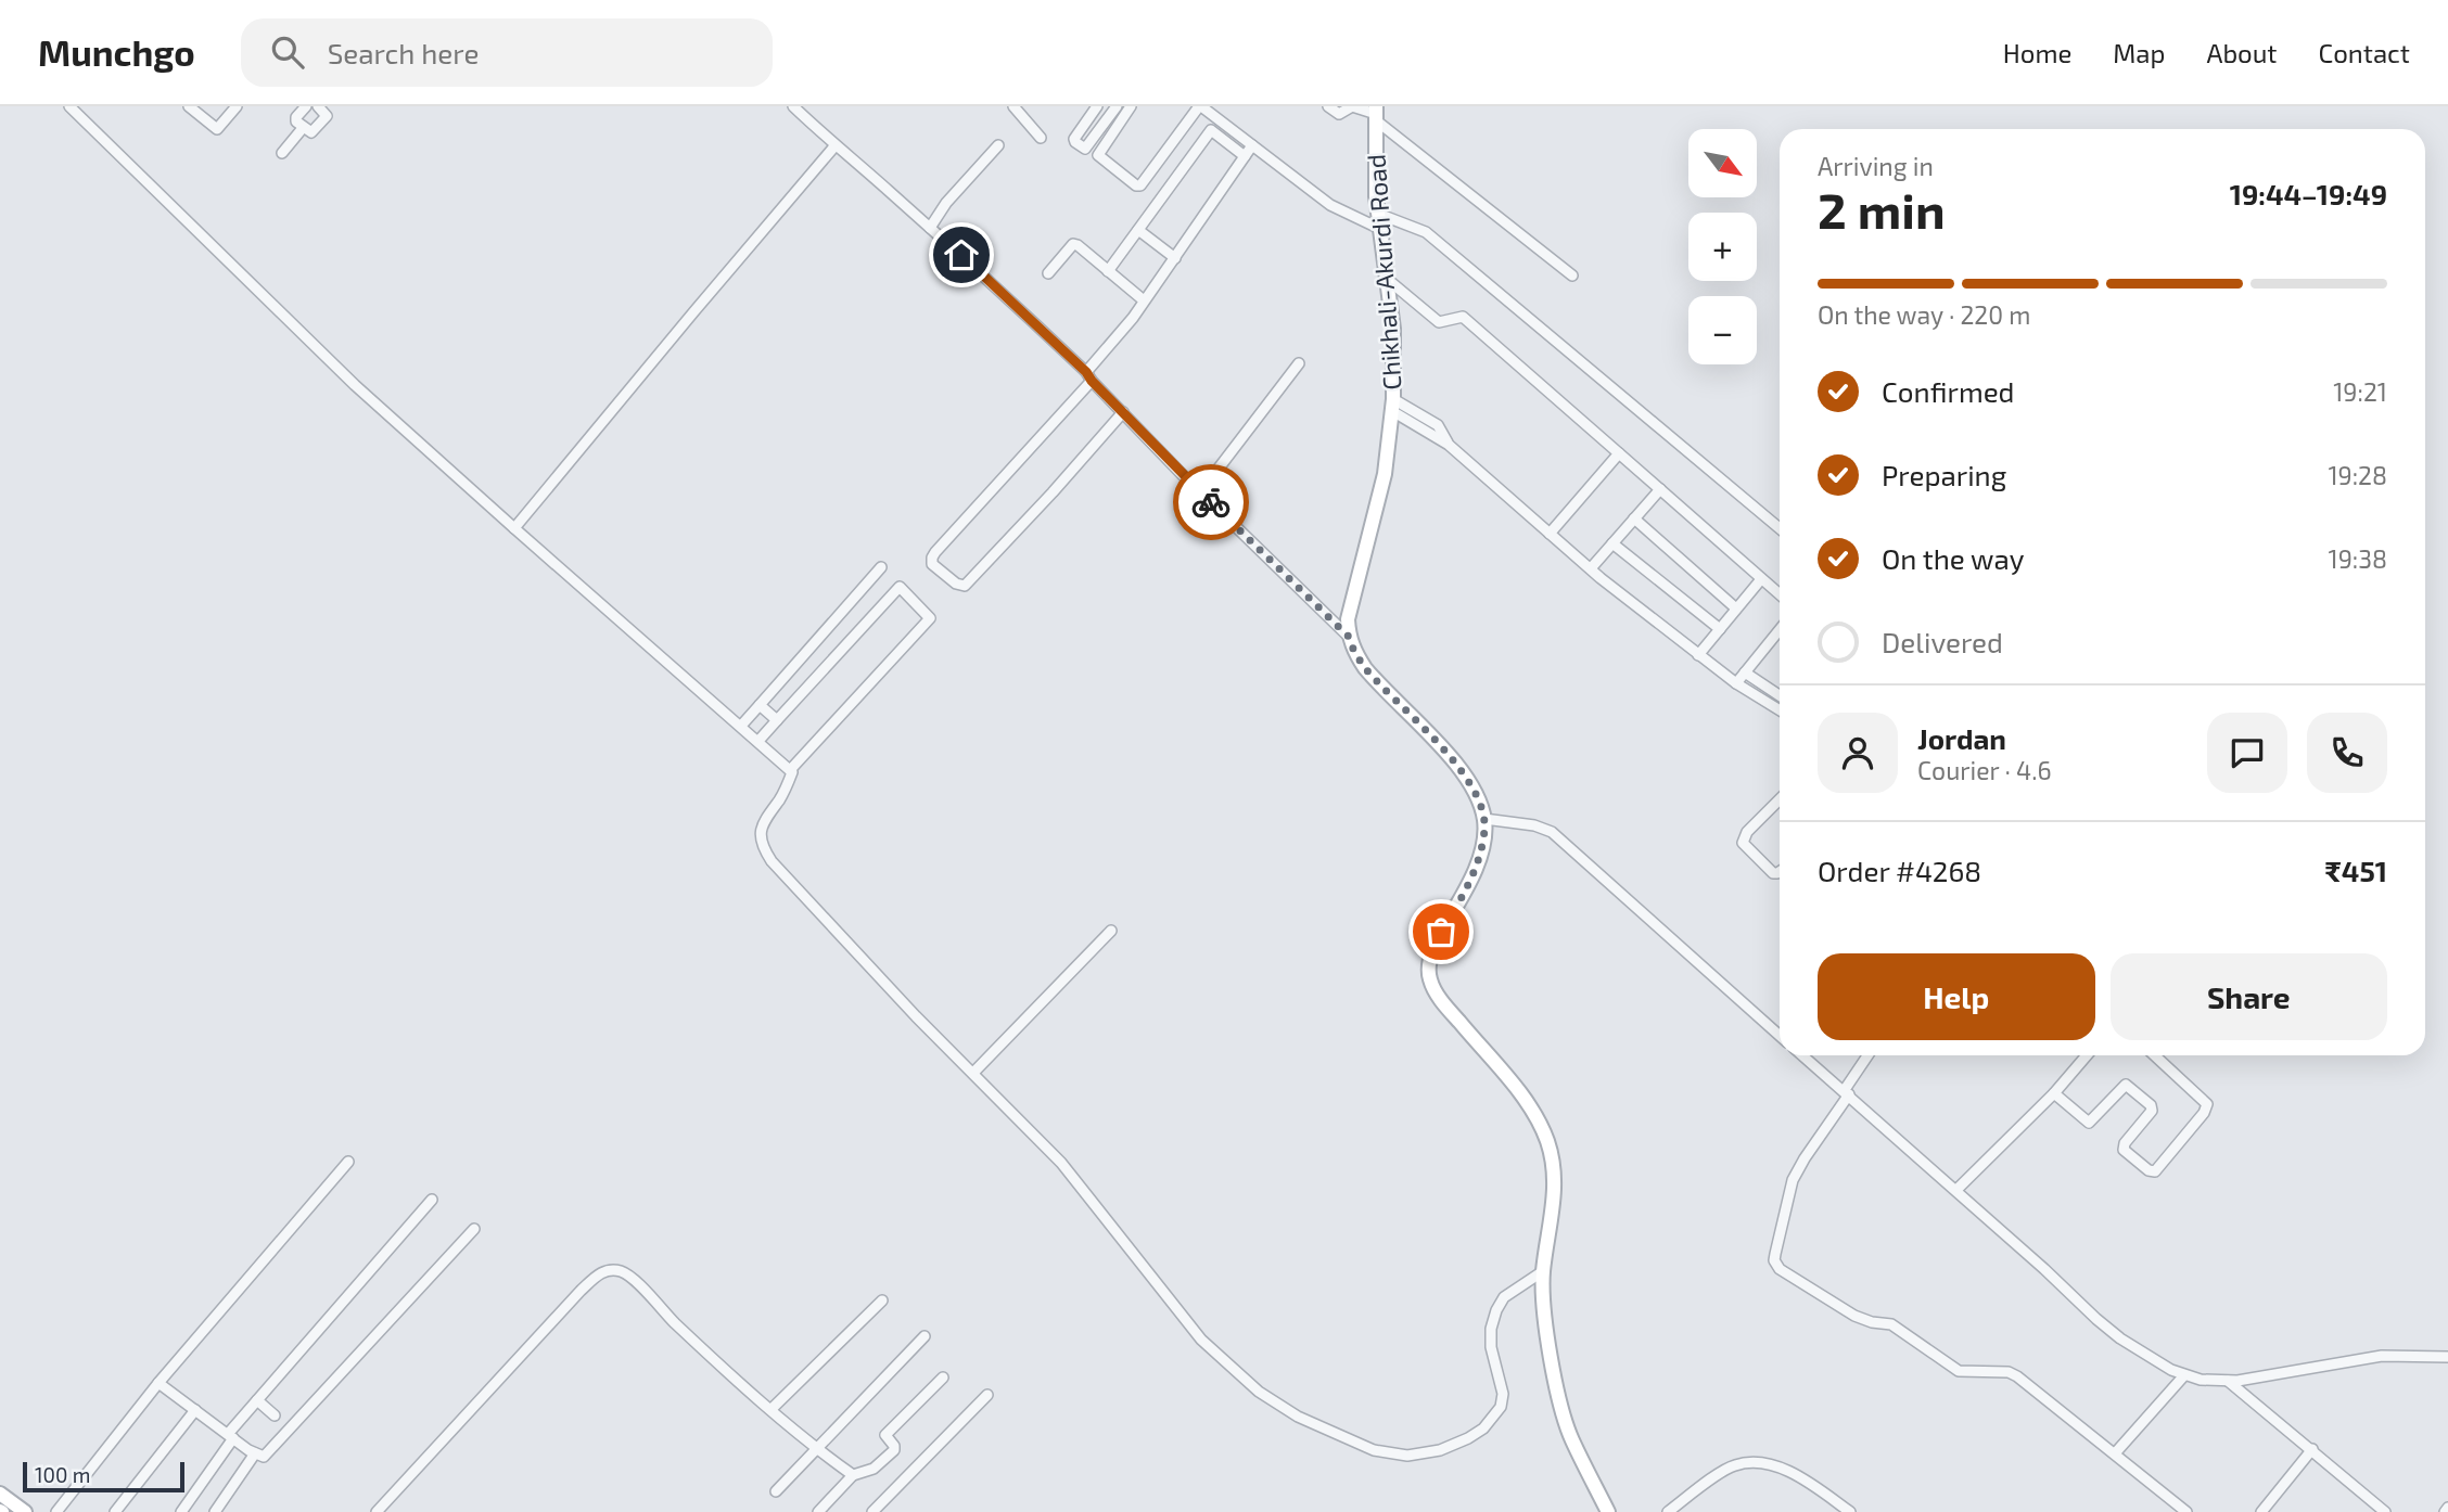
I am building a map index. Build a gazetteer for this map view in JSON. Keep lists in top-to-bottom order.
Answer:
{
  "streets": {
    "main road": ["Chikhali-Akurdi Road"]
  },
  "scale_bar": "100 m",
  "north": "bottom right",
  "page": {
    "header": "Munchgo",
    "search": "Search here",
    "nav": [
      "Home",
      "Map",
      "About",
      "Contact"
    ],
    "map_buttons": ["+", "−"],
    "heading": ["2 min", "Arriving in", "19:44–19:49"],
    "panel": [
      "Jordan",
      "Courier · 4.6",
      "Order #4268",
      "₹451"
    ],
    "bar": "On the way · 220 m",
    "list": [
      ["Confirmed", "19:21"],
      ["Preparing", "19:28"],
      ["On the way", "19:38"],
      "Delivered"
    ],
    "buttons": ["Help", "Share"],
    "scale": "100 m"
  }
}
